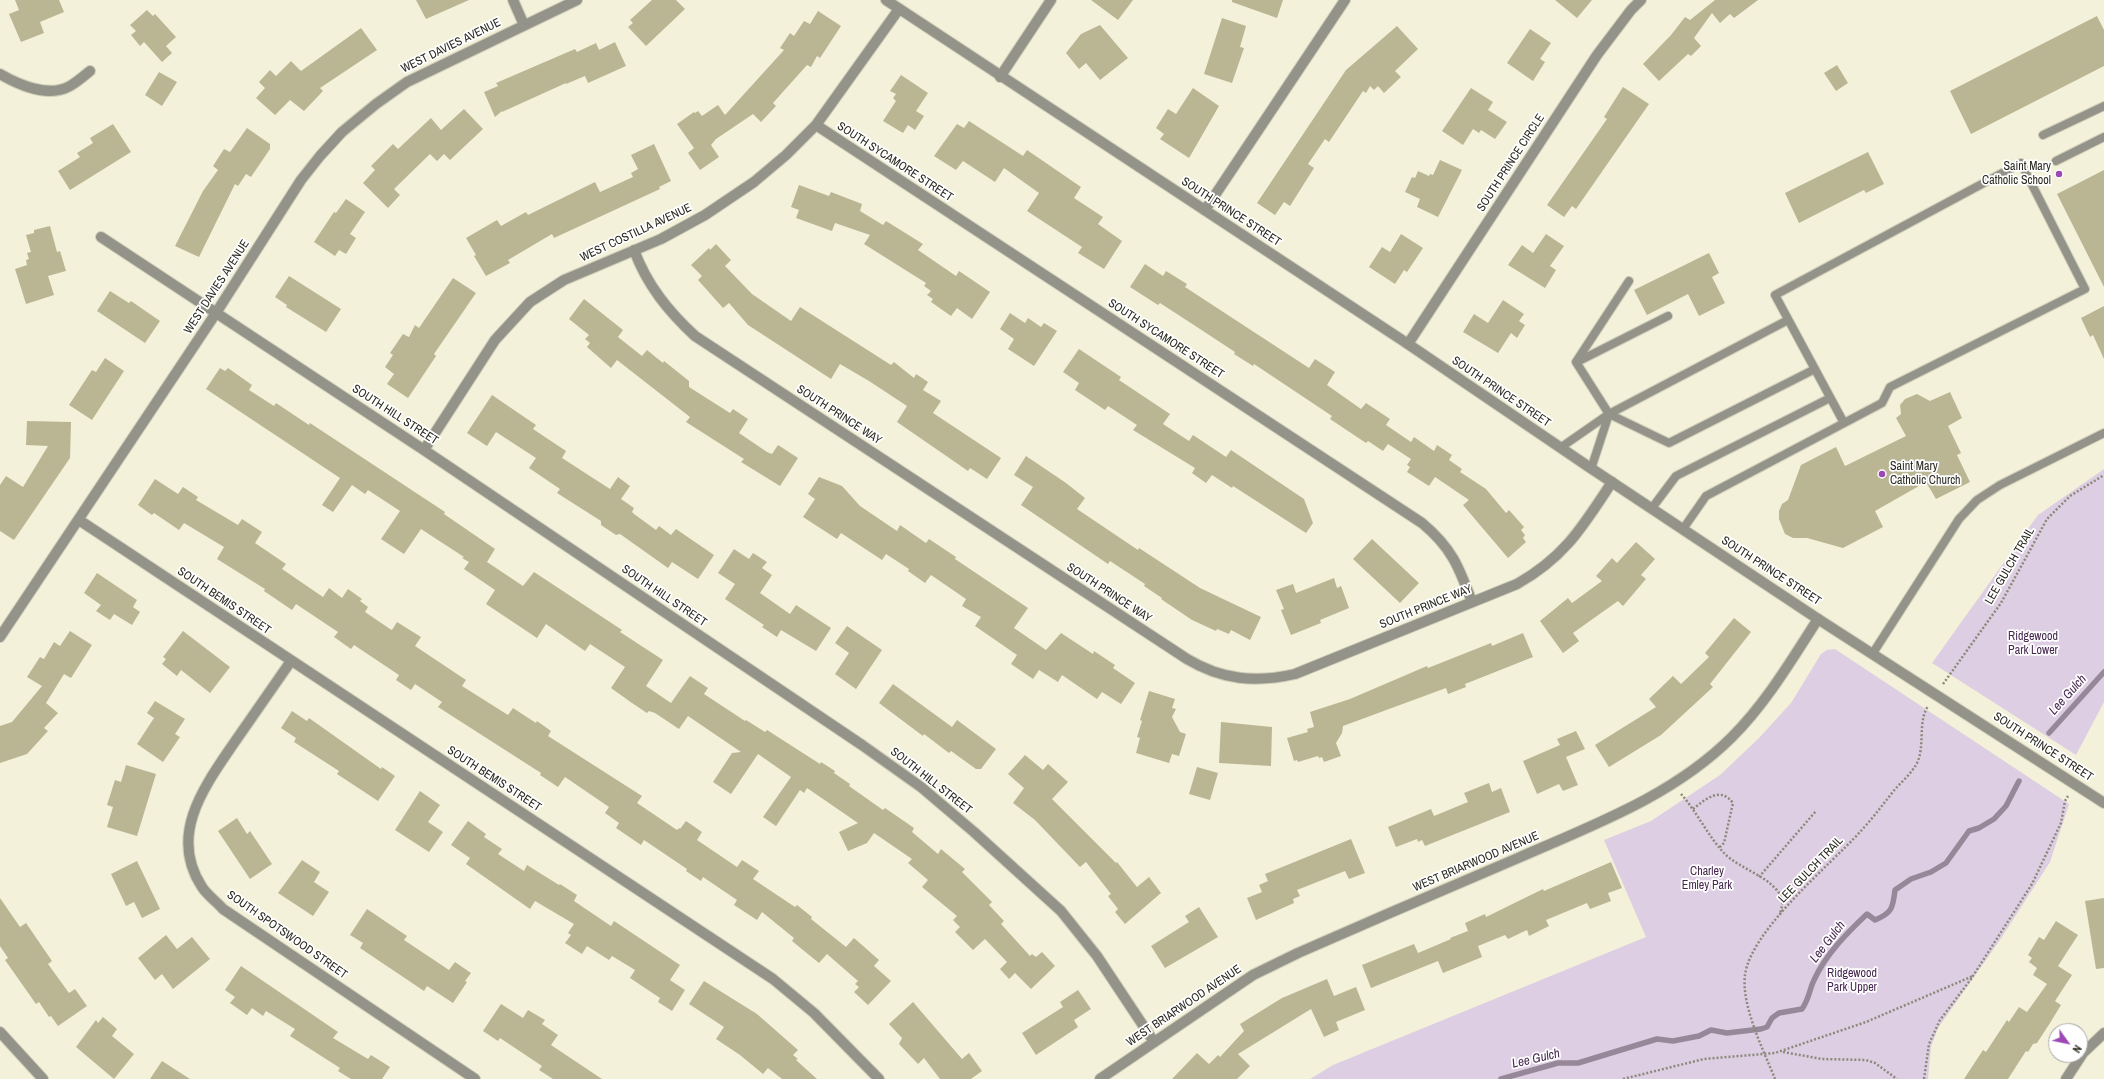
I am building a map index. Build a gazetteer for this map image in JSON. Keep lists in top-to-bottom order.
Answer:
{
  "streets": {
    "street": [
      "WEST DAVIES AVENUE",
      "SOUTH SYCAMORE STREET",
      "SOUTH PRINCE CIRCLE",
      "SOUTH PRINCE STREET",
      "WEST COSTILLA AVENUE",
      "SOUTH HILL STREET",
      "SOUTH PRINCE WAY",
      "SOUTH BEMIS STREET",
      "WEST BRIARWOOD AVENUE",
      "SOUTH SPOTSWOOD STREET"
    ],
    "path": ["LEE GULCH TRAIL"]
  },
  "crossings": [
    ["WEST DAVIES AVENUE", "SOUTH HILL STREET"],
    ["WEST DAVIES AVENUE", "SOUTH BEMIS STREET"],
    ["SOUTH SYCAMORE STREET", "WEST COSTILLA AVENUE"],
    ["SOUTH SYCAMORE STREET", "SOUTH PRINCE WAY"],
    ["SOUTH PRINCE CIRCLE", "SOUTH PRINCE STREET"],
    ["SOUTH PRINCE STREET", "WEST COSTILLA AVENUE"],
    ["SOUTH PRINCE STREET", "SOUTH PRINCE WAY"],
    ["SOUTH PRINCE STREET", "WEST BRIARWOOD AVENUE"],
    ["WEST COSTILLA AVENUE", "SOUTH HILL STREET"],
    ["WEST COSTILLA AVENUE", "SOUTH PRINCE WAY"],
    ["SOUTH HILL STREET", "WEST BRIARWOOD AVENUE"],
    ["SOUTH BEMIS STREET", "SOUTH SPOTSWOOD STREET"]
  ],
  "water": ["Lee Gulch"],
  "parks": ["Ridgewood Park Lower", "Charley Emley Park", "Ridgewood Park Upper"],
  "places": ["Saint Mary Catholic School", "Saint Mary Catholic Church"],
  "north": "bottom right"
}
